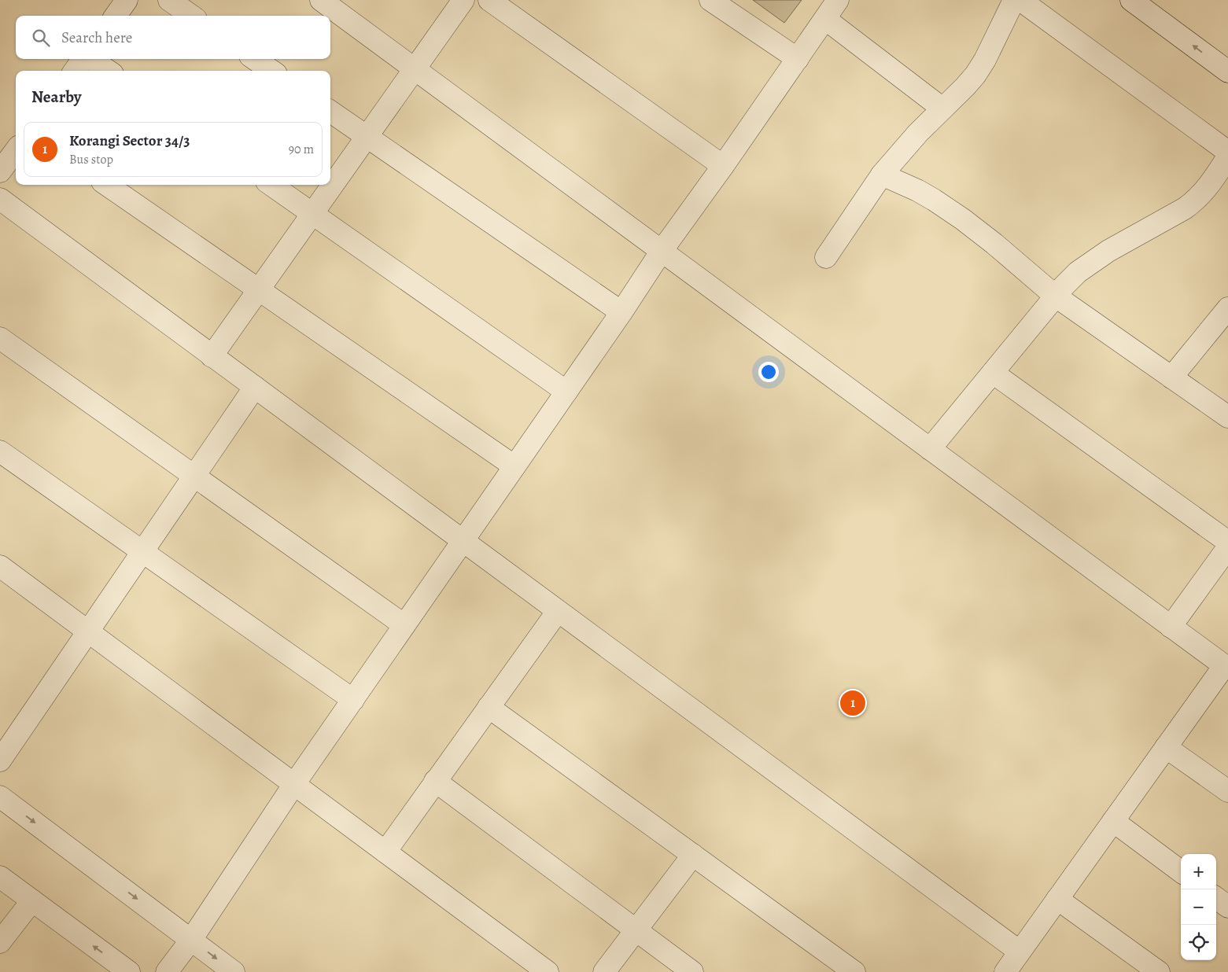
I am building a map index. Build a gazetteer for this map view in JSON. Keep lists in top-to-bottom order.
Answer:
{
  "page": {
    "search": "Search here",
    "heading": "Nearby",
    "list": [
      {
        "mark": "1",
        "name": "Korangi Sector 34/3",
        "note": "Bus stop",
        "value": "90 m"
      }
    ],
    "pins": "1",
    "map_buttons": ["+", "−"]
  }
}
